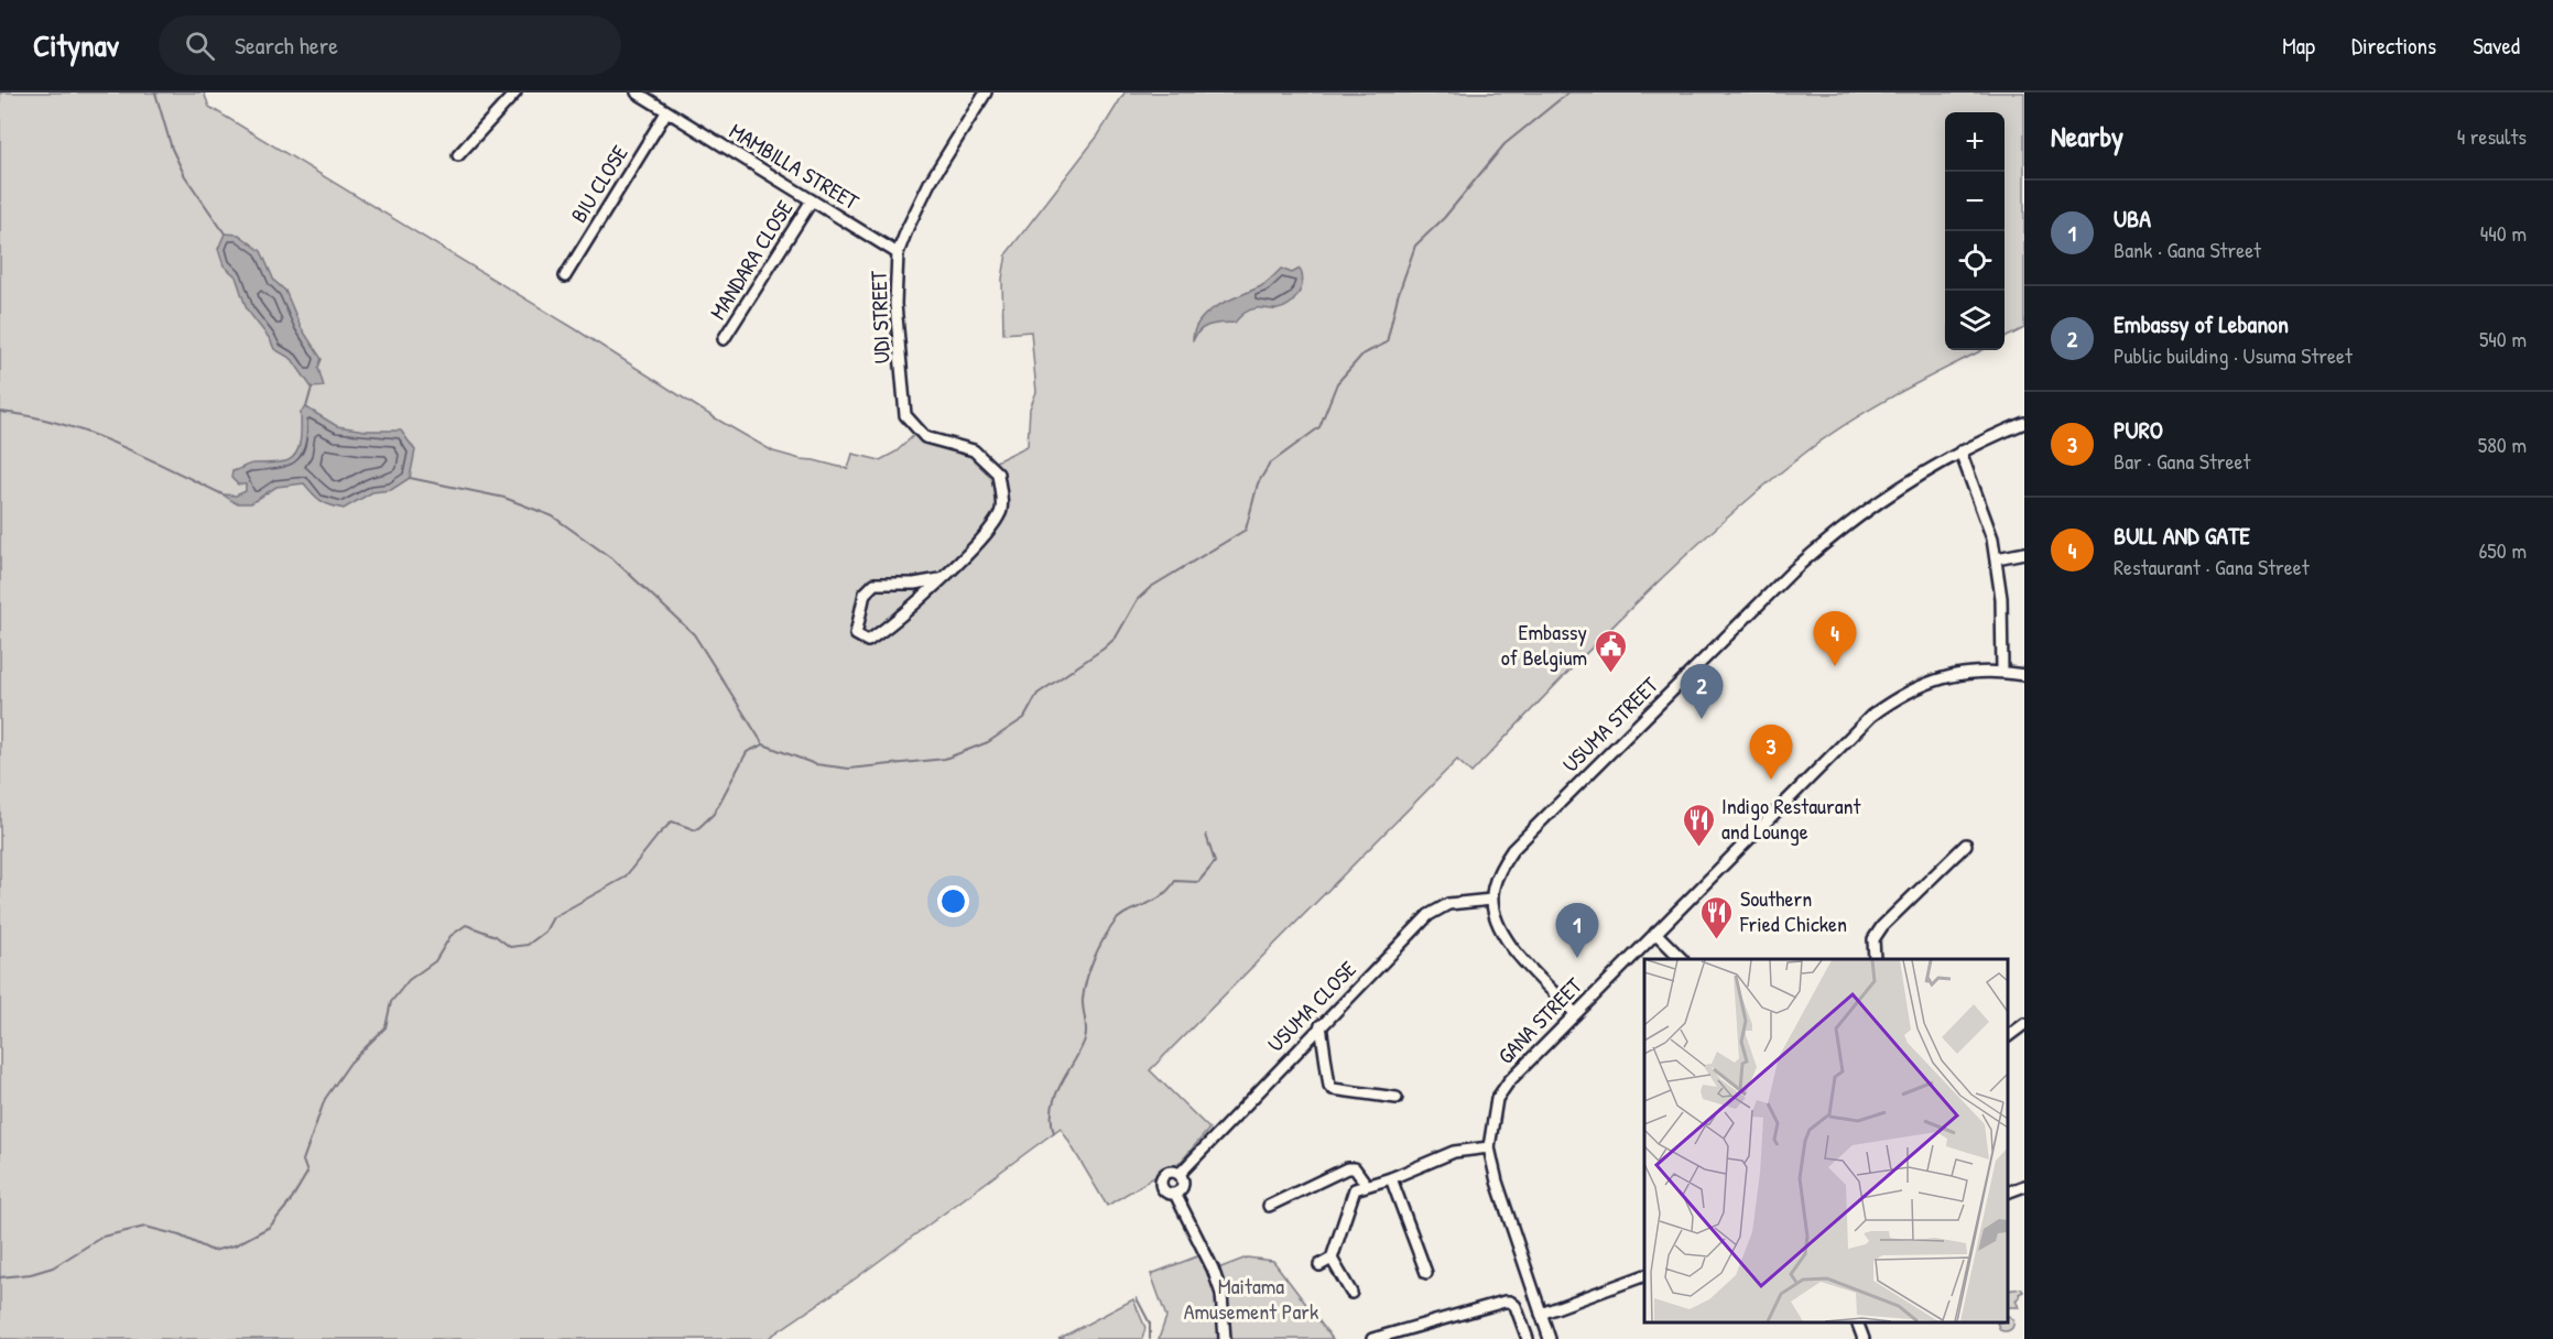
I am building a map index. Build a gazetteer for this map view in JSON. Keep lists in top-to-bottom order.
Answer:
{
  "streets": {
    "street": [
      "MAMBILLA STREET",
      "BIU CLOSE",
      "MANDARA CLOSE",
      "UDI STREET",
      "USUMA STREET",
      "USUMA CLOSE",
      "GANA STREET"
    ]
  },
  "crossings": [
    ["MAMBILLA STREET", "BIU CLOSE"],
    ["MAMBILLA STREET", "MANDARA CLOSE"],
    ["MAMBILLA STREET", "UDI STREET"],
    ["USUMA STREET", "USUMA CLOSE"]
  ],
  "parks": ["Maitama Amusement Park"],
  "places": {
    "public building": ["Embassy of Belgium"],
    "restaurant": ["Indigo Restaurant and Lounge", "Southern Fried Chicken"]
  },
  "page": {
    "header": "Citynav",
    "search": "Search here",
    "nav": ["Map", "Directions", "Saved"],
    "heading": ["Nearby", "4 results"],
    "map_buttons": ["+", "−"],
    "list": [
      {
        "mark": "1",
        "name": "UBA",
        "note": "Bank · Gana Street",
        "value": "440 m"
      },
      {
        "mark": "2",
        "name": "Embassy of Lebanon",
        "note": "Public building · Usuma Street",
        "value": "540 m"
      },
      {
        "mark": "3",
        "name": "PURO",
        "note": "Bar · Gana Street",
        "value": "580 m"
      },
      {
        "mark": "4",
        "name": "BULL AND GATE",
        "note": "Restaurant · Gana Street",
        "value": "650 m"
      }
    ],
    "pins": [
      "4",
      "2",
      "3",
      "1"
    ]
  }
}
